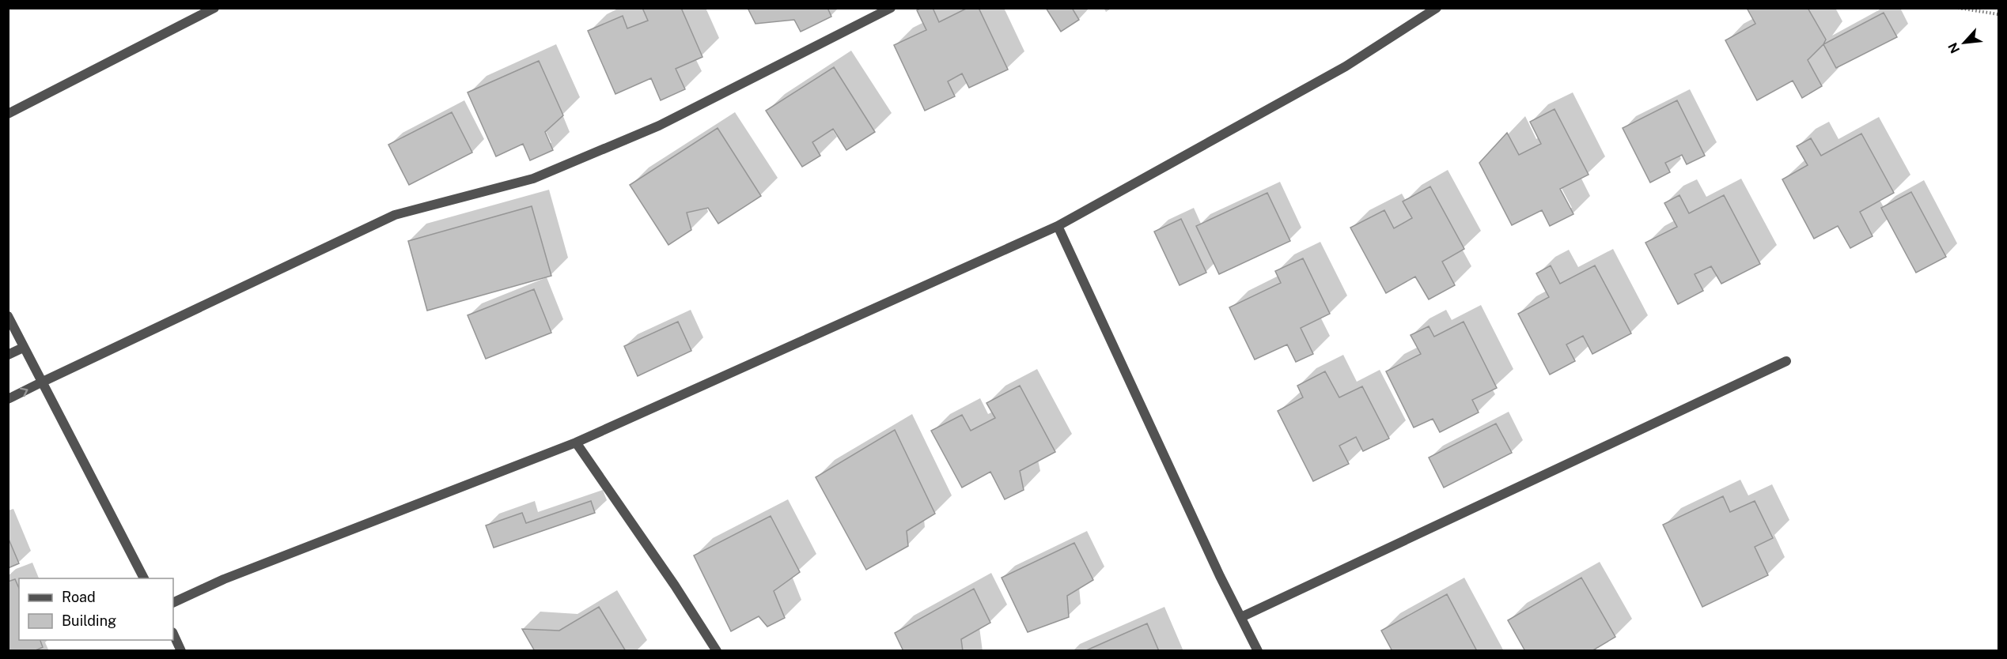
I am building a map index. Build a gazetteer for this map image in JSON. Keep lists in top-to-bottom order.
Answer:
{
  "legend": ["Road", "Building"],
  "north": "bottom left"
}
